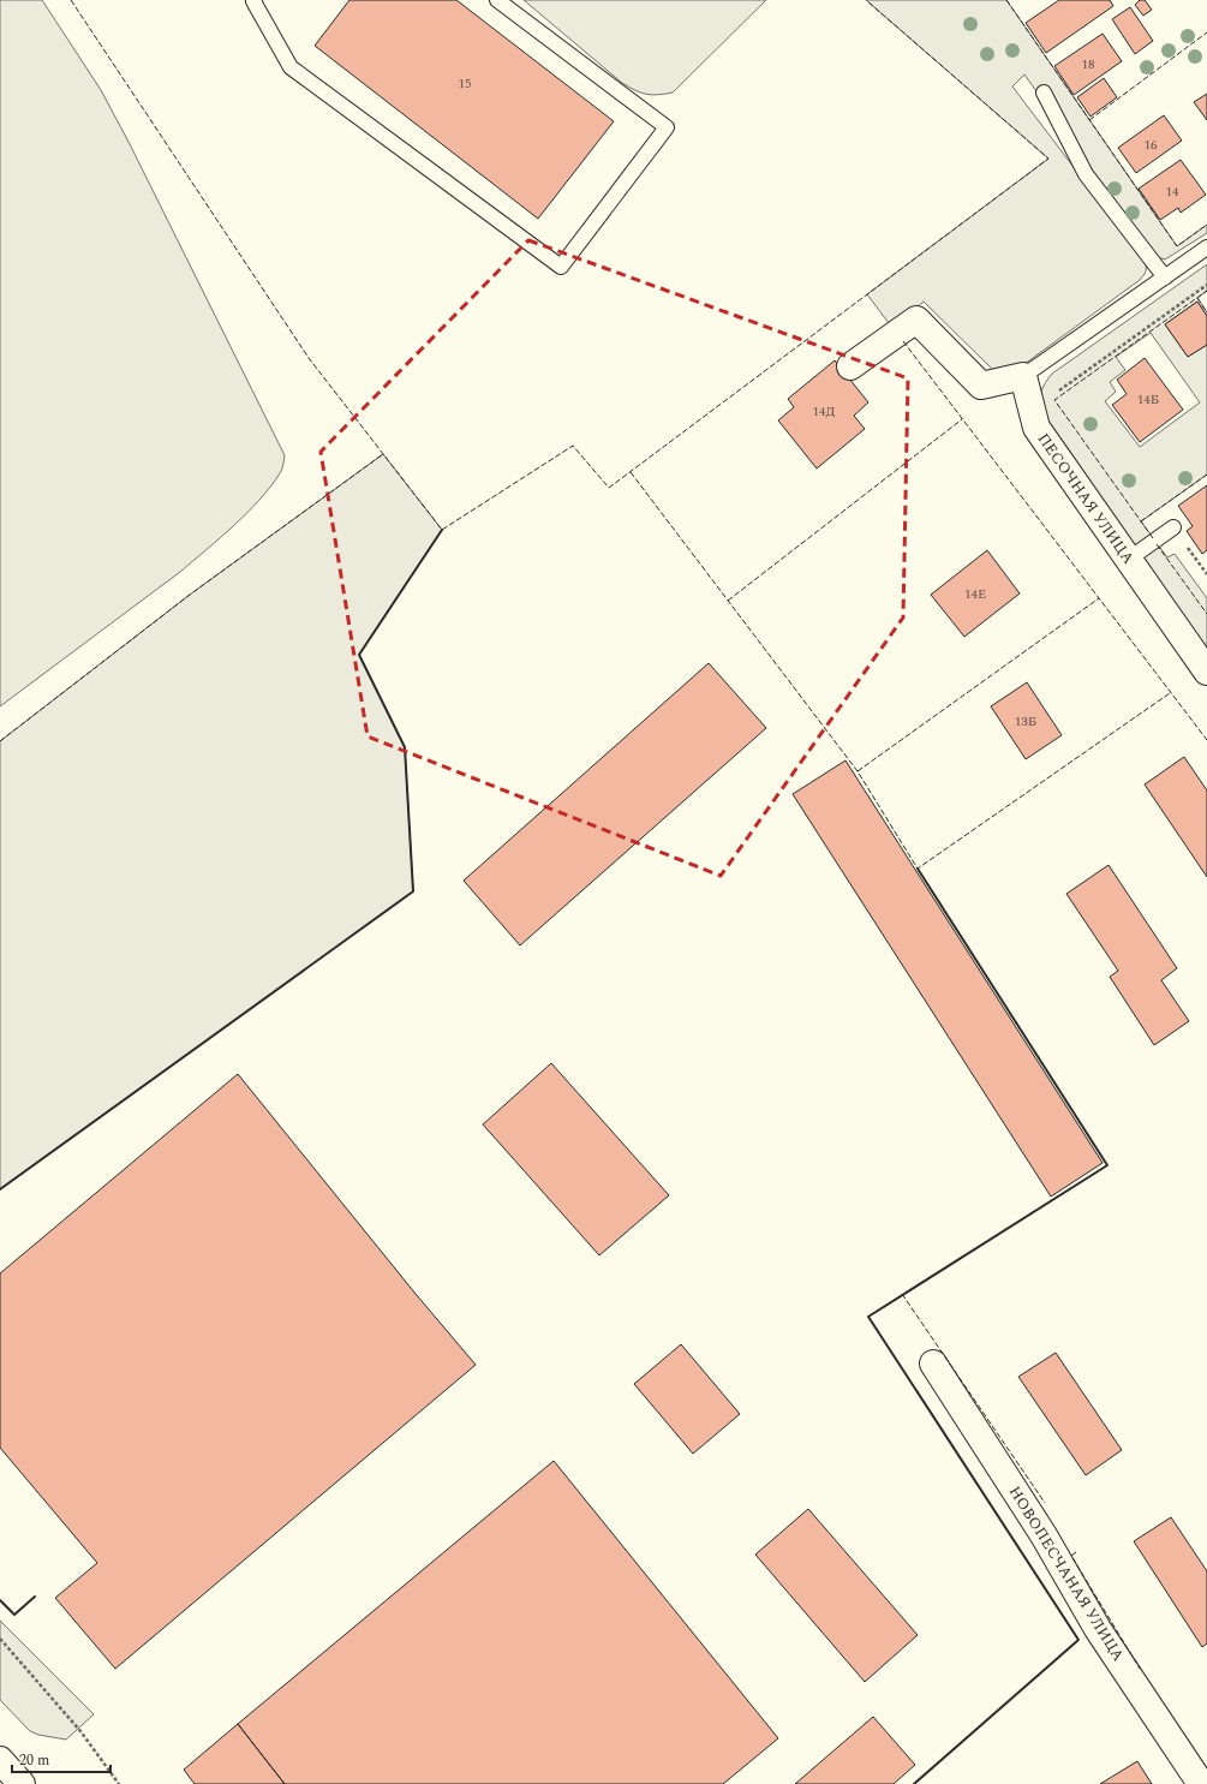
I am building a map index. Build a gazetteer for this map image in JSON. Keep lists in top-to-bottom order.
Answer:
{
  "streets": {
    "street": ["ПЕСОЧНАЯ УЛИЦА", "НОВОПЕСЧАНАЯ УЛИЦА"]
  },
  "house_numbers": [
    "18",
    "15",
    "16",
    "14",
    "14Б",
    "14Д",
    "14Е",
    "13Б"
  ],
  "scale_bar": "20 m"
}
